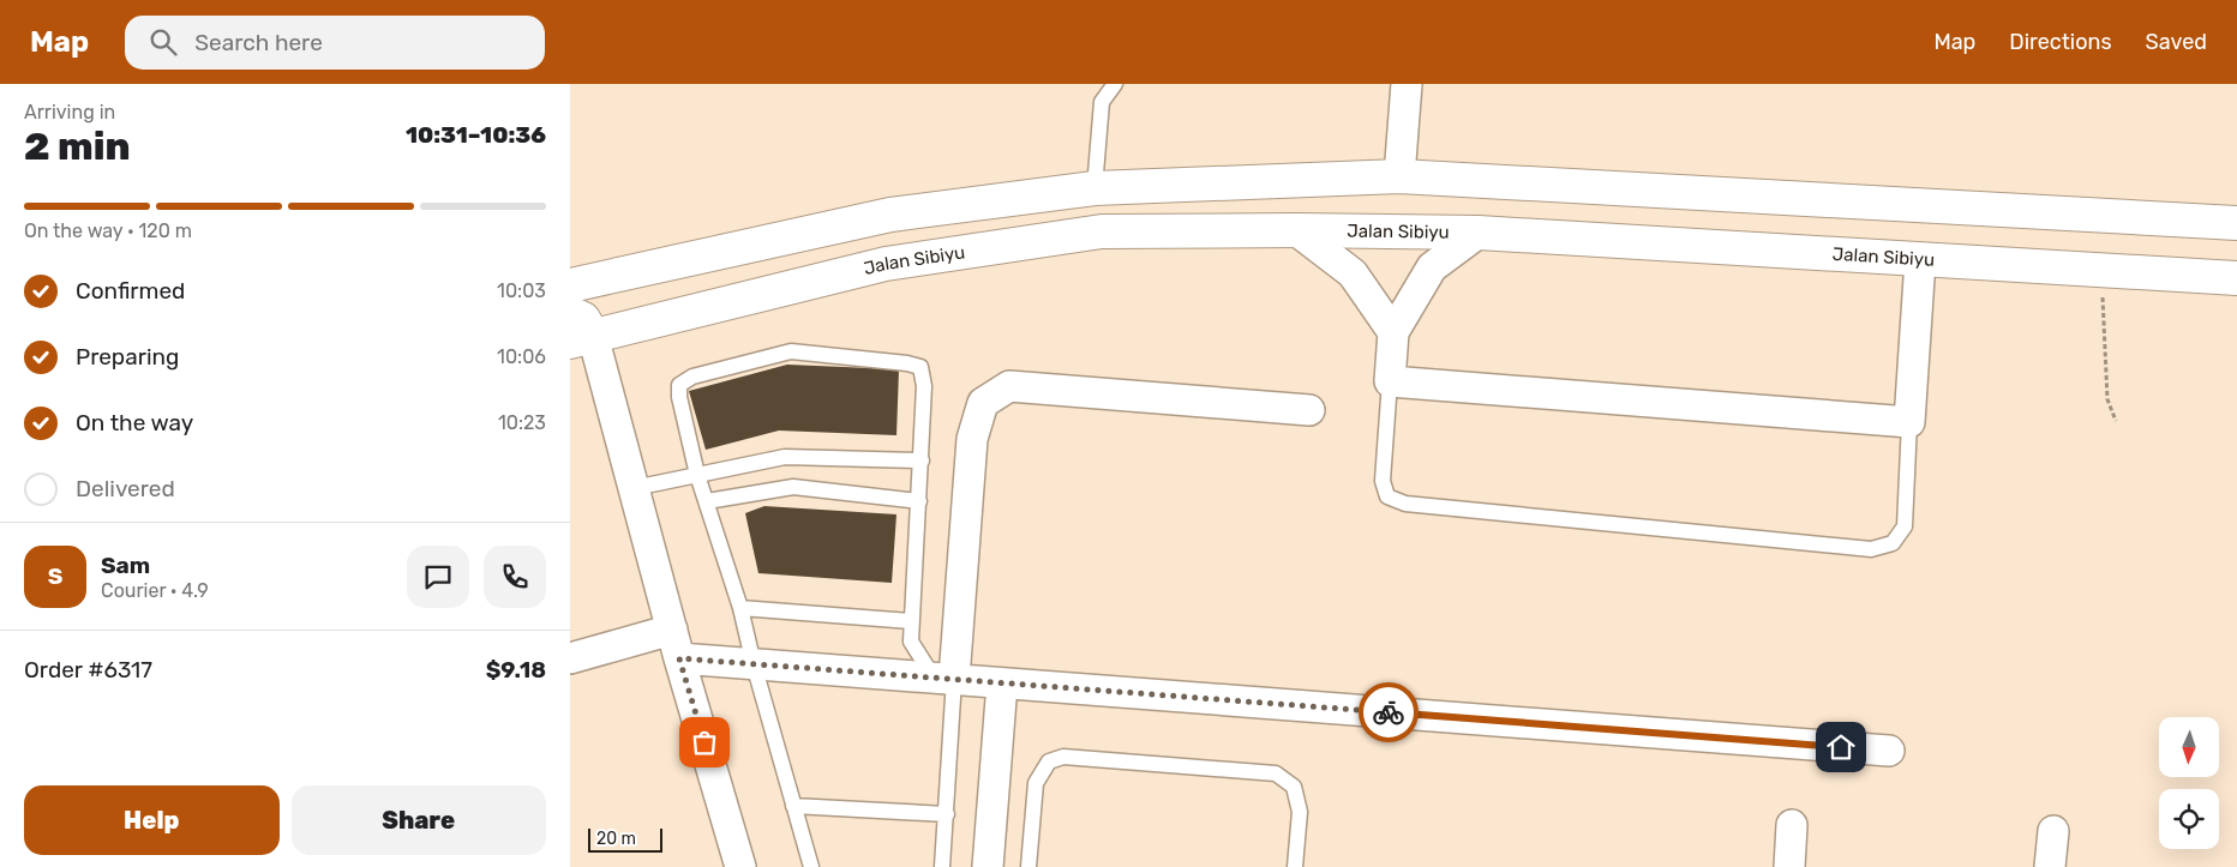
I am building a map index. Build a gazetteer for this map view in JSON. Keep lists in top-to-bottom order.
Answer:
{
  "streets": {
    "main road": ["Jalan Sibiyu"]
  },
  "scale_bar": "20 m",
  "north": "bottom",
  "page": {
    "header": "Map",
    "search": "Search here",
    "nav": ["Map", "Directions", "Saved"],
    "heading": ["2 min", "Arriving in", "10:31–10:36"],
    "panel": [
      "Sam",
      "Courier · 4.9",
      "Order #6317",
      "$9.18"
    ],
    "bar": "On the way · 120 m",
    "list": [
      ["Confirmed", "10:03"],
      ["Preparing", "10:06"],
      ["On the way", "10:23"],
      "Delivered"
    ],
    "round": "S",
    "buttons": ["Help", "Share"],
    "scale": "20 m"
  }
}
